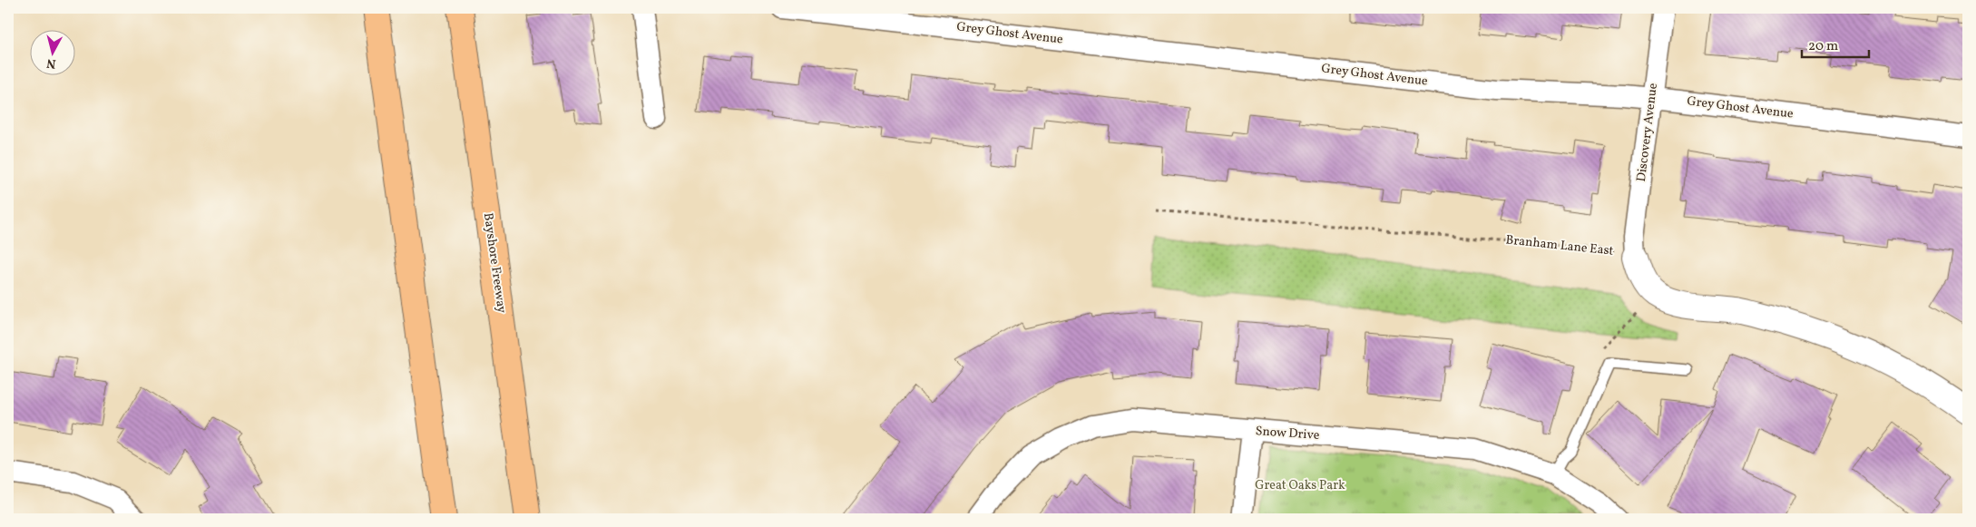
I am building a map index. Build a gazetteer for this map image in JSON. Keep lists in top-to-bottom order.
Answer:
{
  "streets": {
    "highway": ["Bayshore Freeway"],
    "street": ["Grey Ghost Avenue", "Discovery Avenue", "Snow Drive"],
    "path": ["Branham Lane East"]
  },
  "crossings": [
    ["Grey Ghost Avenue", "Discovery Avenue"],
    ["Discovery Avenue", "Branham Lane East"]
  ],
  "parks": ["Great Oaks Park"],
  "scale_bar": "20 m",
  "north": "bottom"
}
